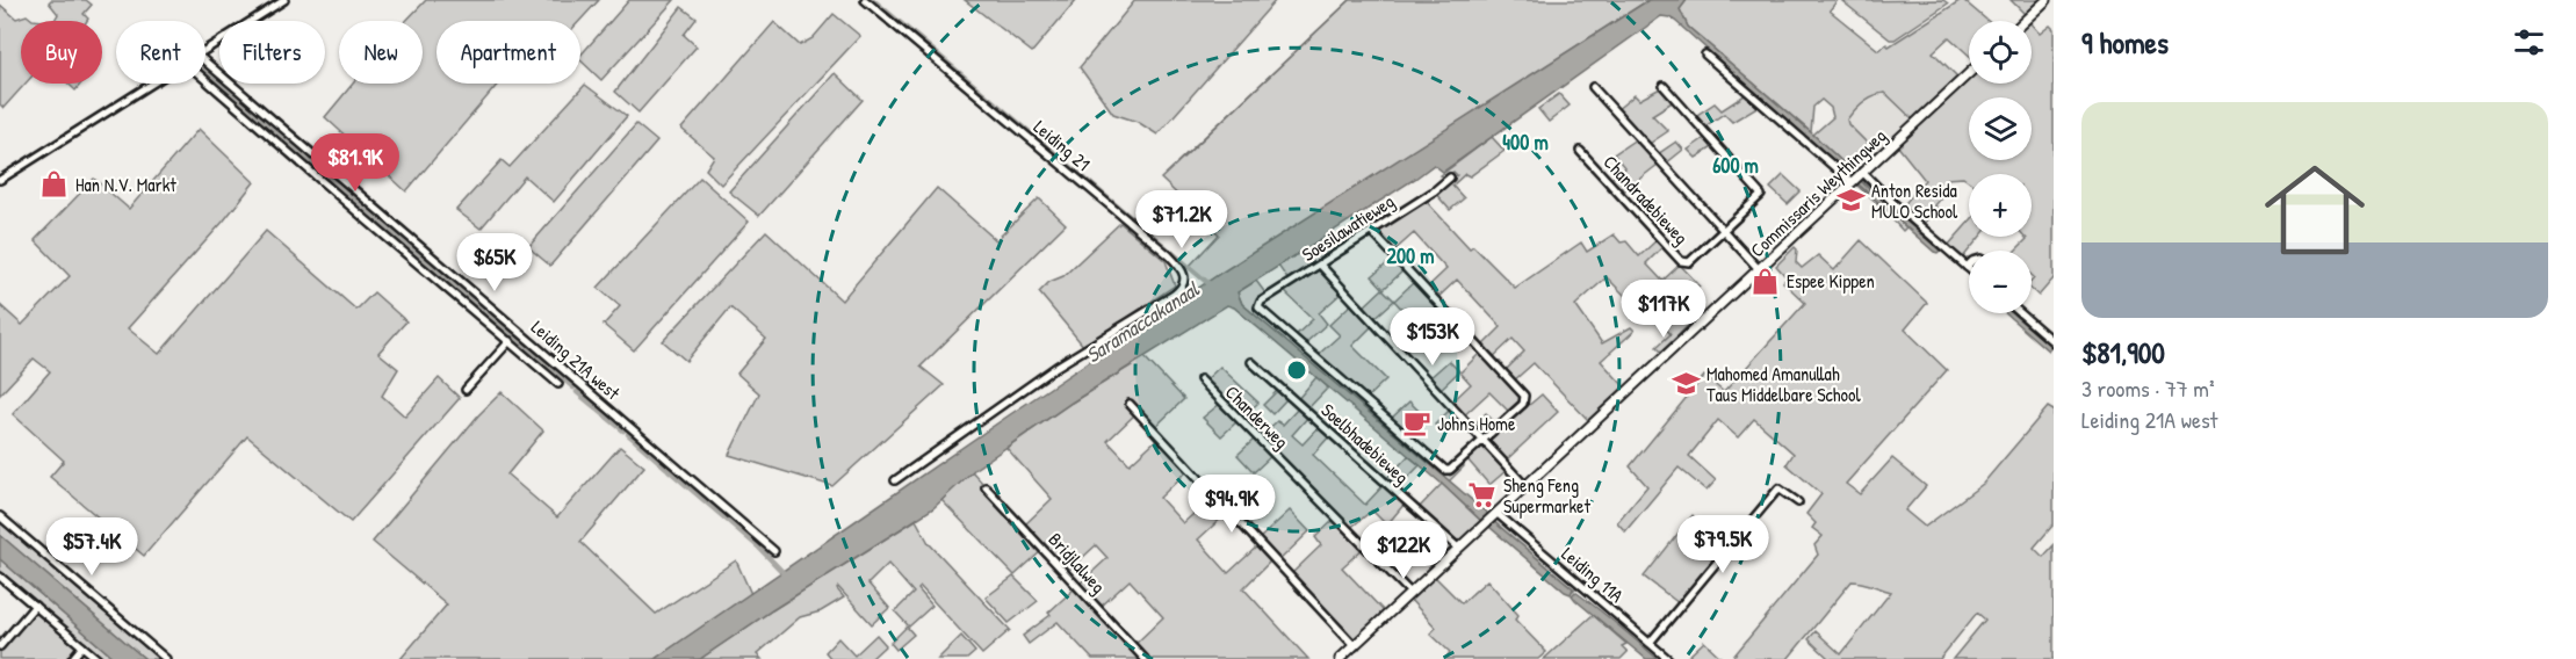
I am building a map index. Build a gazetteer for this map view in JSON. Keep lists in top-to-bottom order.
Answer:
{
  "streets": {
    "main road": ["Commissaris Weythingweg"],
    "street": [
      "Leiding 21",
      "Chandradebieweg",
      "Soesilawatieweg",
      "Leiding 21A west",
      "Chanderweg",
      "Soelbhadebieweg",
      "Bridjlalweg",
      "Leiding 11A"
    ]
  },
  "crossings": [
    ["Commissaris Weythingweg", "Chanderweg"],
    ["Commissaris Weythingweg", "Soelbhadebieweg"],
    ["Commissaris Weythingweg", "Leiding 11A"]
  ],
  "water": ["Saramaccakanaal"],
  "places": {
    "shop": ["Han N.V. Markt", "Espee Kippen"],
    "school or university": ["Anton Resida MULO School", "Mahomed Amanullah Taus Middelbare School"],
    "cafe": ["Johns Home"],
    "supermarket": ["Sheng Feng Supermarket"]
  },
  "page": {
    "heading": "9 homes",
    "map_buttons": ["+", "−"],
    "chip": [
      "Buy",
      "Rent",
      "Filters",
      "New",
      "Apartment"
    ],
    "list": [
      {
        "name": "$81,900",
        "note": "3 rooms · 77 m² · Leiding 21A west"
      }
    ],
    "price": [
      "$81.9K",
      "$71.2K",
      "$65K",
      "$117K",
      "$153K",
      "$94.9K",
      "$79.5K",
      "$57.4K",
      "$122K"
    ]
  },
  "rings": ["400 m", "600 m", "200 m"]
}
